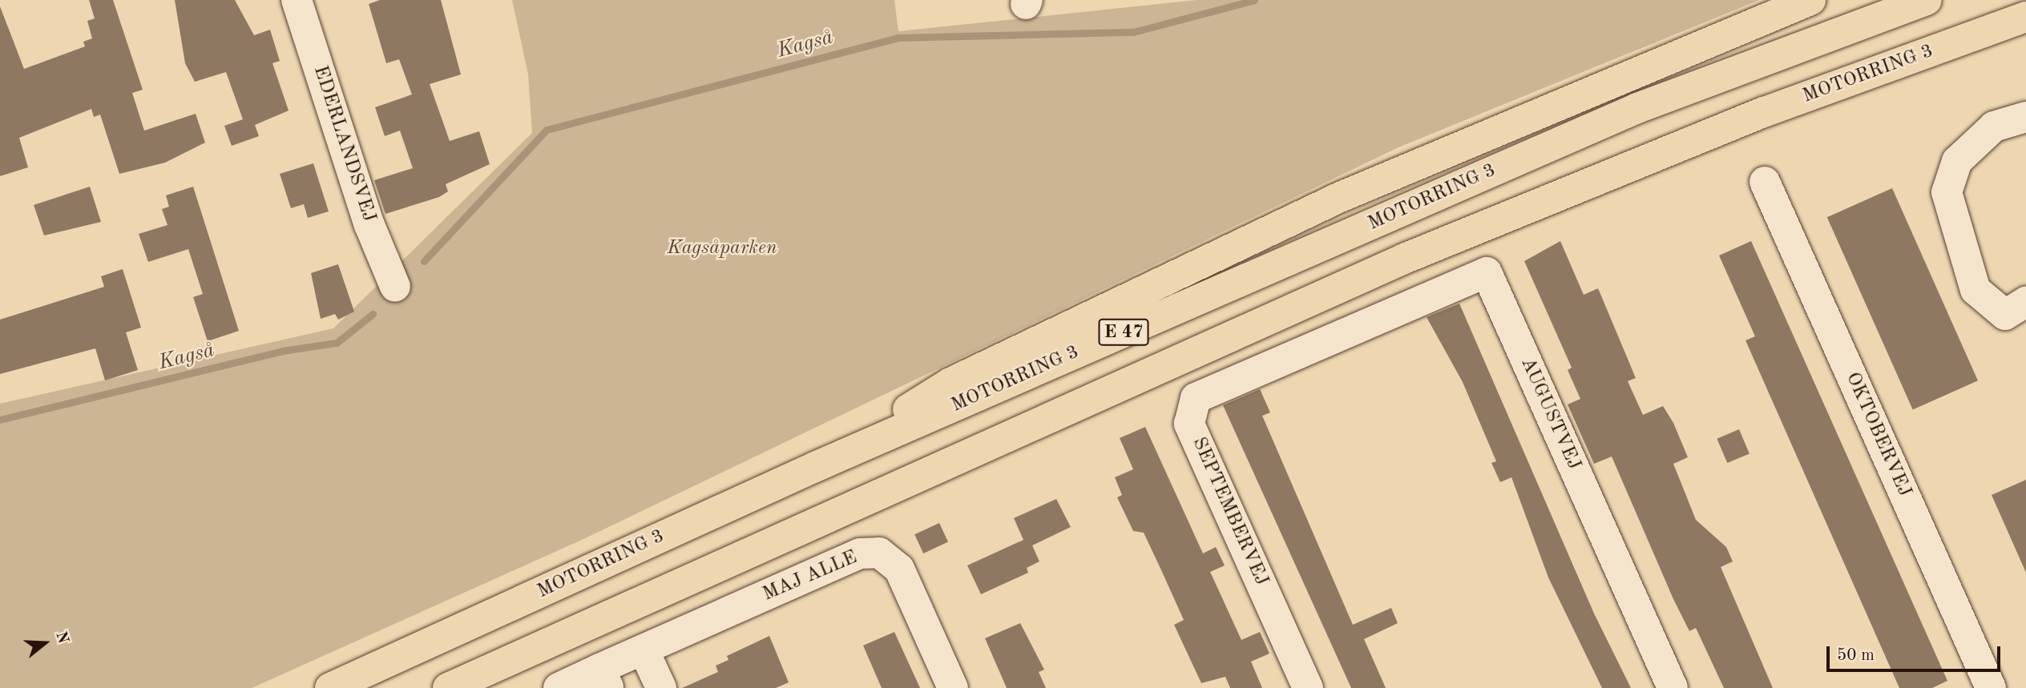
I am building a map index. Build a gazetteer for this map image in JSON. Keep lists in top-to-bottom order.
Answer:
{
  "streets": {
    "highway": ["MOTORRING 3", "E 47"],
    "street": [
      "EDERLANDSVEJ",
      "AUGUSTVEJ",
      "OKTOBERVEJ",
      "SEPTEMBERVEJ",
      "MAJ ALLE"
    ]
  },
  "crossings": [
    ["AUGUSTVEJ", "SEPTEMBERVEJ"]
  ],
  "water": ["Kagså"],
  "parks": ["Kagsåparken"],
  "scale_bar": "50 m",
  "north": "right"
}
